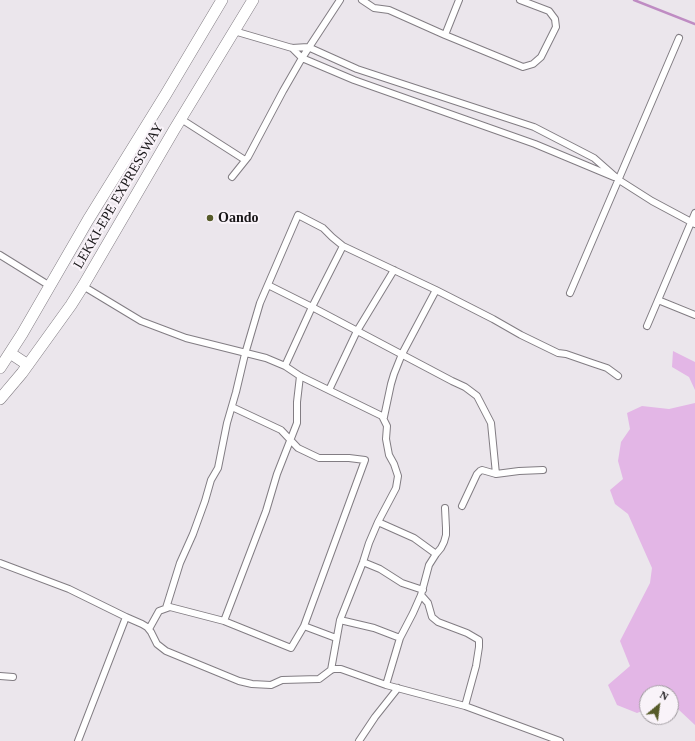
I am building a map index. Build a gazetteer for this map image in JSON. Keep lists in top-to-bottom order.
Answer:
{
  "streets": {
    "highway": ["LEKKI-EPE EXPRESSWAY"]
  },
  "places": ["Oando"],
  "north": "top right"
}
